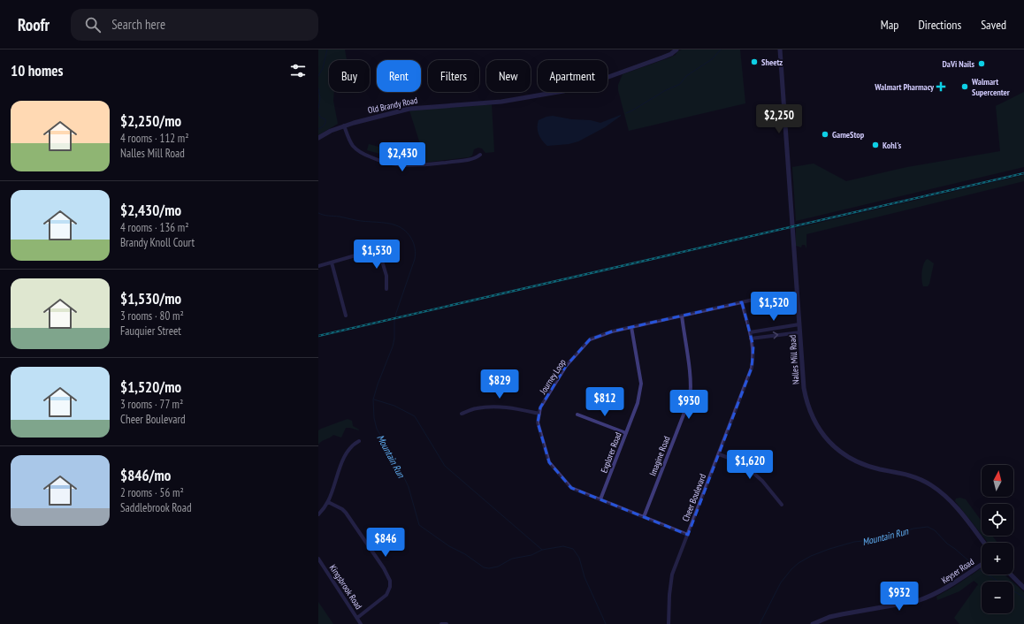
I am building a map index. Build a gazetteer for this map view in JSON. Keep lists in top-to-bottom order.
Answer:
{
  "streets": {
    "street": [
      "Old Brandy Road",
      "Nalles Mill Road",
      "Journey Loop",
      "Explorer Road",
      "Imagine Road",
      "Cheer Boulevard",
      "Keyser Road",
      "Kingsbrook Road"
    ]
  },
  "crossings": [
    ["Journey Loop", "Explorer Road"],
    ["Journey Loop", "Imagine Road"],
    ["Journey Loop", "Cheer Boulevard"]
  ],
  "water": ["Mountain Run"],
  "places": {
    "other": [
      "Sheetz",
      "DaVi Nails",
      "Walmart Supercenter",
      "GameStop",
      "Kohl's"
    ],
    "health": ["Walmart Pharmacy"]
  },
  "north": "top",
  "page": {
    "header": "Roofr",
    "search": "Search here",
    "nav": ["Map", "Directions", "Saved"],
    "heading": "10 homes",
    "chip": [
      "Buy",
      "Rent",
      "Filters",
      "New",
      "Apartment"
    ],
    "list": [
      {
        "name": "$2,250/mo",
        "note": "4 rooms · 112 m² · Nalles Mill Road"
      },
      {
        "name": "$2,430/mo",
        "note": "4 rooms · 136 m² · Brandy Knoll Court"
      },
      {
        "name": "$1,530/mo",
        "note": "3 rooms · 80 m² · Fauquier Street"
      },
      {
        "name": "$1,520/mo",
        "note": "3 rooms · 77 m² · Cheer Boulevard"
      },
      {
        "name": "$846/mo",
        "note": "2 rooms · 56 m² · Saddlebrook Road"
      }
    ],
    "price": [
      "$2,250",
      "$2,430",
      "$1,530",
      "$1,520",
      "$829",
      "$812",
      "$930",
      "$1,620",
      "$846",
      "$932"
    ],
    "map_buttons": ["+", "−"]
  }
}
